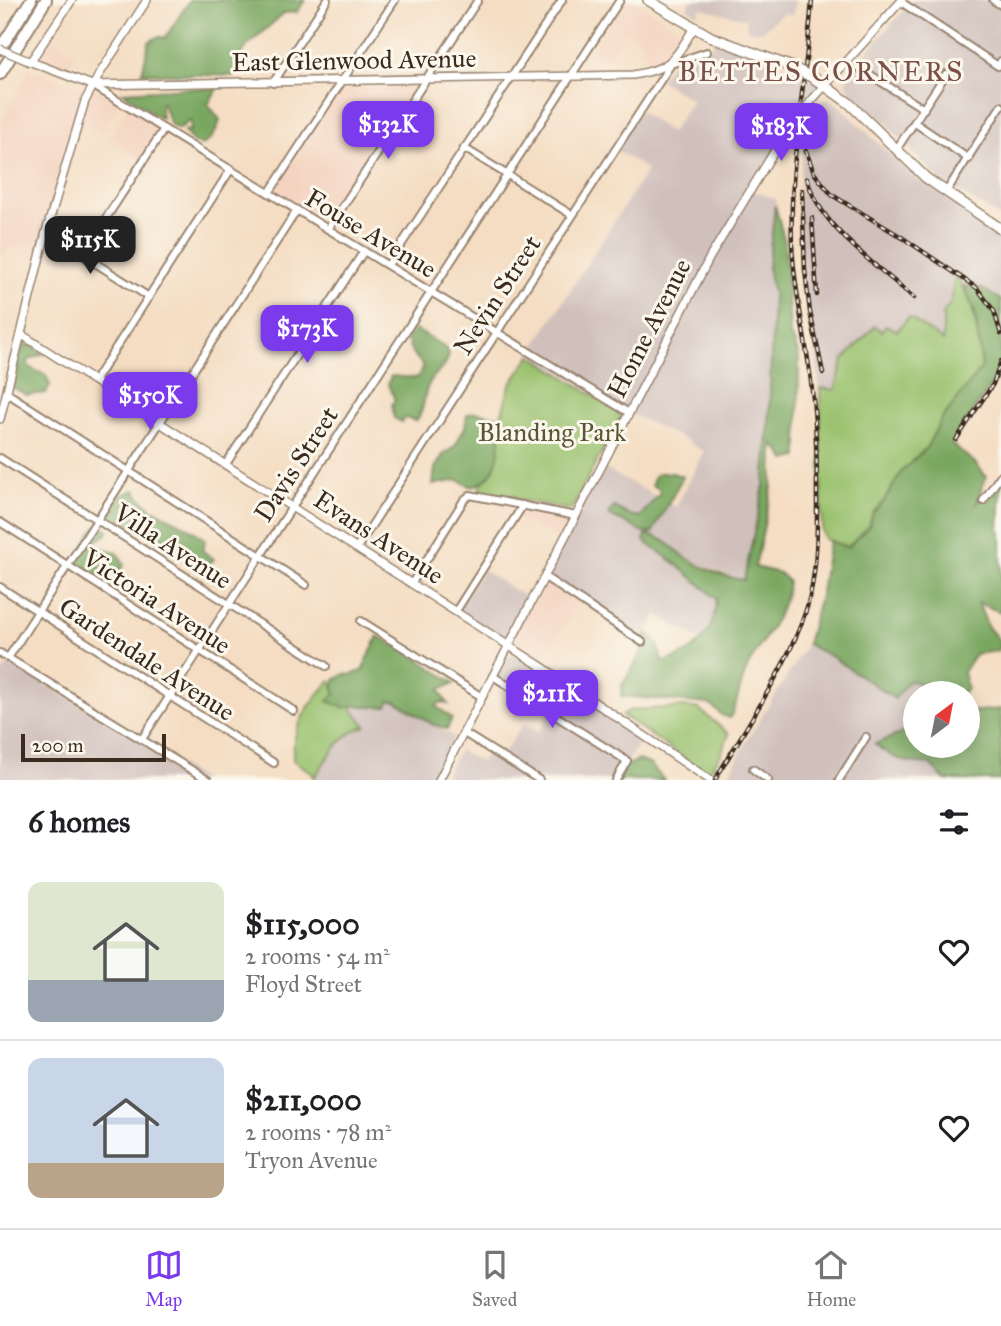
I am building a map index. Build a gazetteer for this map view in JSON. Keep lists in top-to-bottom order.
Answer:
{
  "streets": {
    "street": [
      "East Glenwood Avenue",
      "Fouse Avenue",
      "Nevin Street",
      "Home Avenue",
      "Davis Street",
      "Evans Avenue",
      "Villa Avenue",
      "Victoria Avenue",
      "Gardendale Avenue"
    ]
  },
  "crossings": [
    ["East Glenwood Avenue", "Fouse Avenue"],
    ["East Glenwood Avenue", "Nevin Street"],
    ["East Glenwood Avenue", "Davis Street"],
    ["Fouse Avenue", "Nevin Street"],
    ["Fouse Avenue", "Home Avenue"],
    ["Fouse Avenue", "Davis Street"],
    ["Nevin Street", "Evans Avenue"],
    ["Home Avenue", "Evans Avenue"],
    ["Davis Street", "Evans Avenue"],
    ["Davis Street", "Villa Avenue"],
    ["Davis Street", "Victoria Avenue"],
    ["Davis Street", "Gardendale Avenue"]
  ],
  "districts": ["BETTES CORNERS"],
  "parks": ["Blanding Park"],
  "scale_bar": "200 m",
  "north": "top right",
  "page": {
    "price": [
      "$132K",
      "$183K",
      "$115K",
      "$173K",
      "$150K",
      "$211K"
    ],
    "scale": "200 m",
    "heading": "6 homes",
    "list": [
      {
        "name": "$115,000",
        "note": "2 rooms · 54 m² · Floyd Street"
      },
      {
        "name": "$211,000",
        "note": "2 rooms · 78 m² · Tryon Avenue"
      }
    ],
    "tabs": ["Map", "Saved", "Home"]
  }
}
